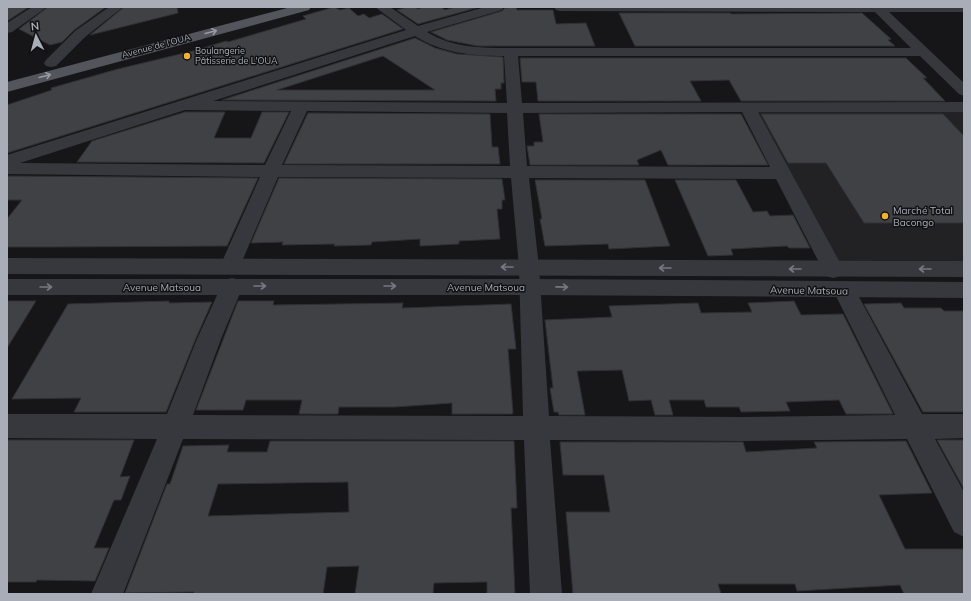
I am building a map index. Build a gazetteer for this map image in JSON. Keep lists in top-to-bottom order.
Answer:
{
  "streets": {
    "main road": ["Avenue de l'OUA"],
    "street": ["Avenue Matsoua"]
  },
  "places": ["Boulangerie Pâtisserie de L'OUA", "Marché Total Bacongo"],
  "north": "top"
}
